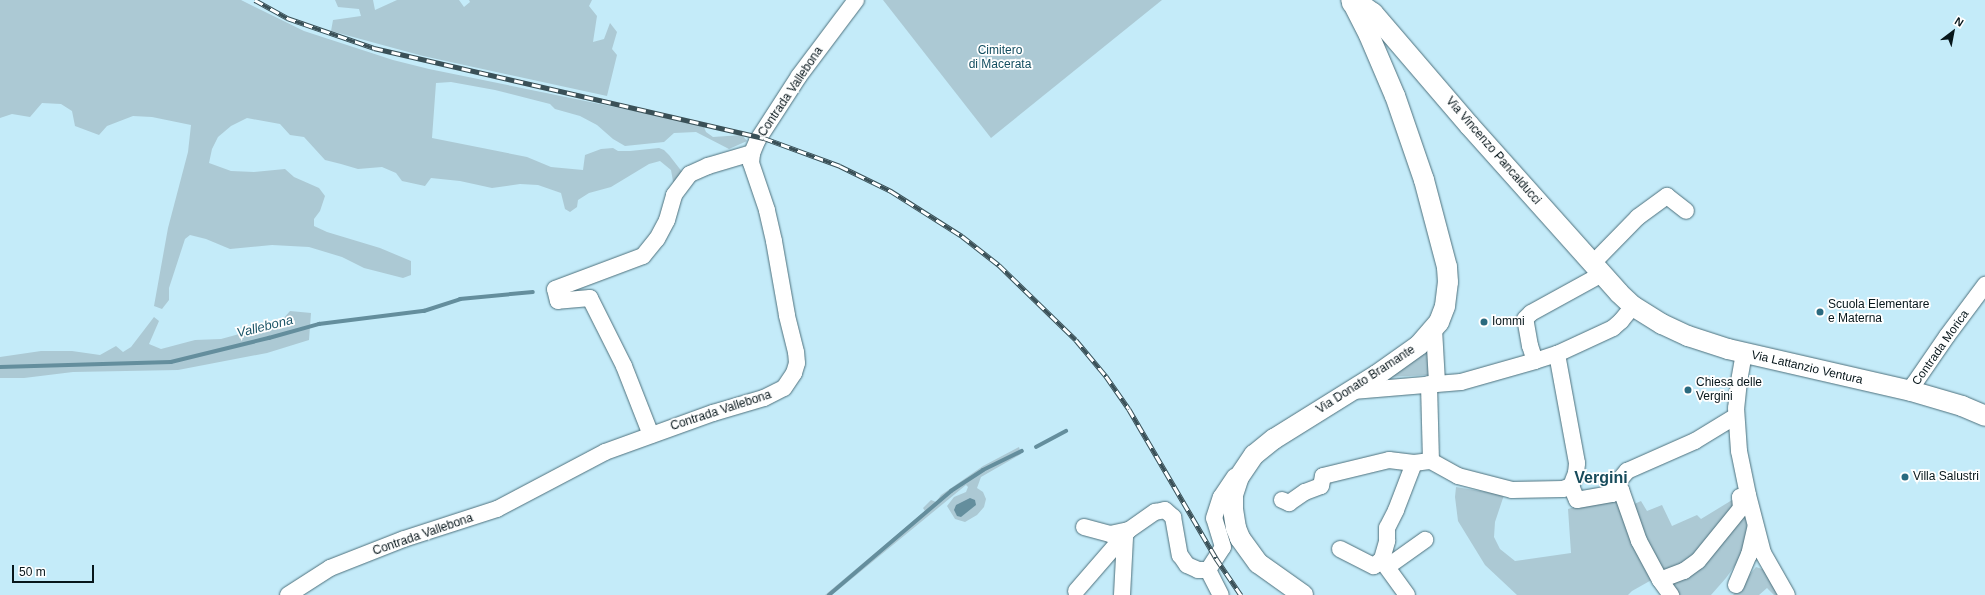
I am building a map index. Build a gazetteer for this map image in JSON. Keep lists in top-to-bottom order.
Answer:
{
  "streets": {
    "main road": ["Via Vincenzo Pancalducci", "Via Lattanzio Ventura", "Via Donato Bramante"],
    "street": ["Contrada Vallebona", "Contrada Morica"]
  },
  "crossings": [
    ["Via Vincenzo Pancalducci", "Via Lattanzio Ventura"],
    ["Via Vincenzo Pancalducci", "Via Donato Bramante"],
    ["Contrada Morica", "Via Lattanzio Ventura"]
  ],
  "districts": ["Vergini"],
  "water": ["Vallebona"],
  "parks": ["Cimitero di Macerata"],
  "places": [
    "Scuola Elementare e Materna",
    "Iommi",
    "Chiesa delle Vergini",
    "Villa Salustri"
  ],
  "scale_bar": "50 m",
  "north": "top right"
}
